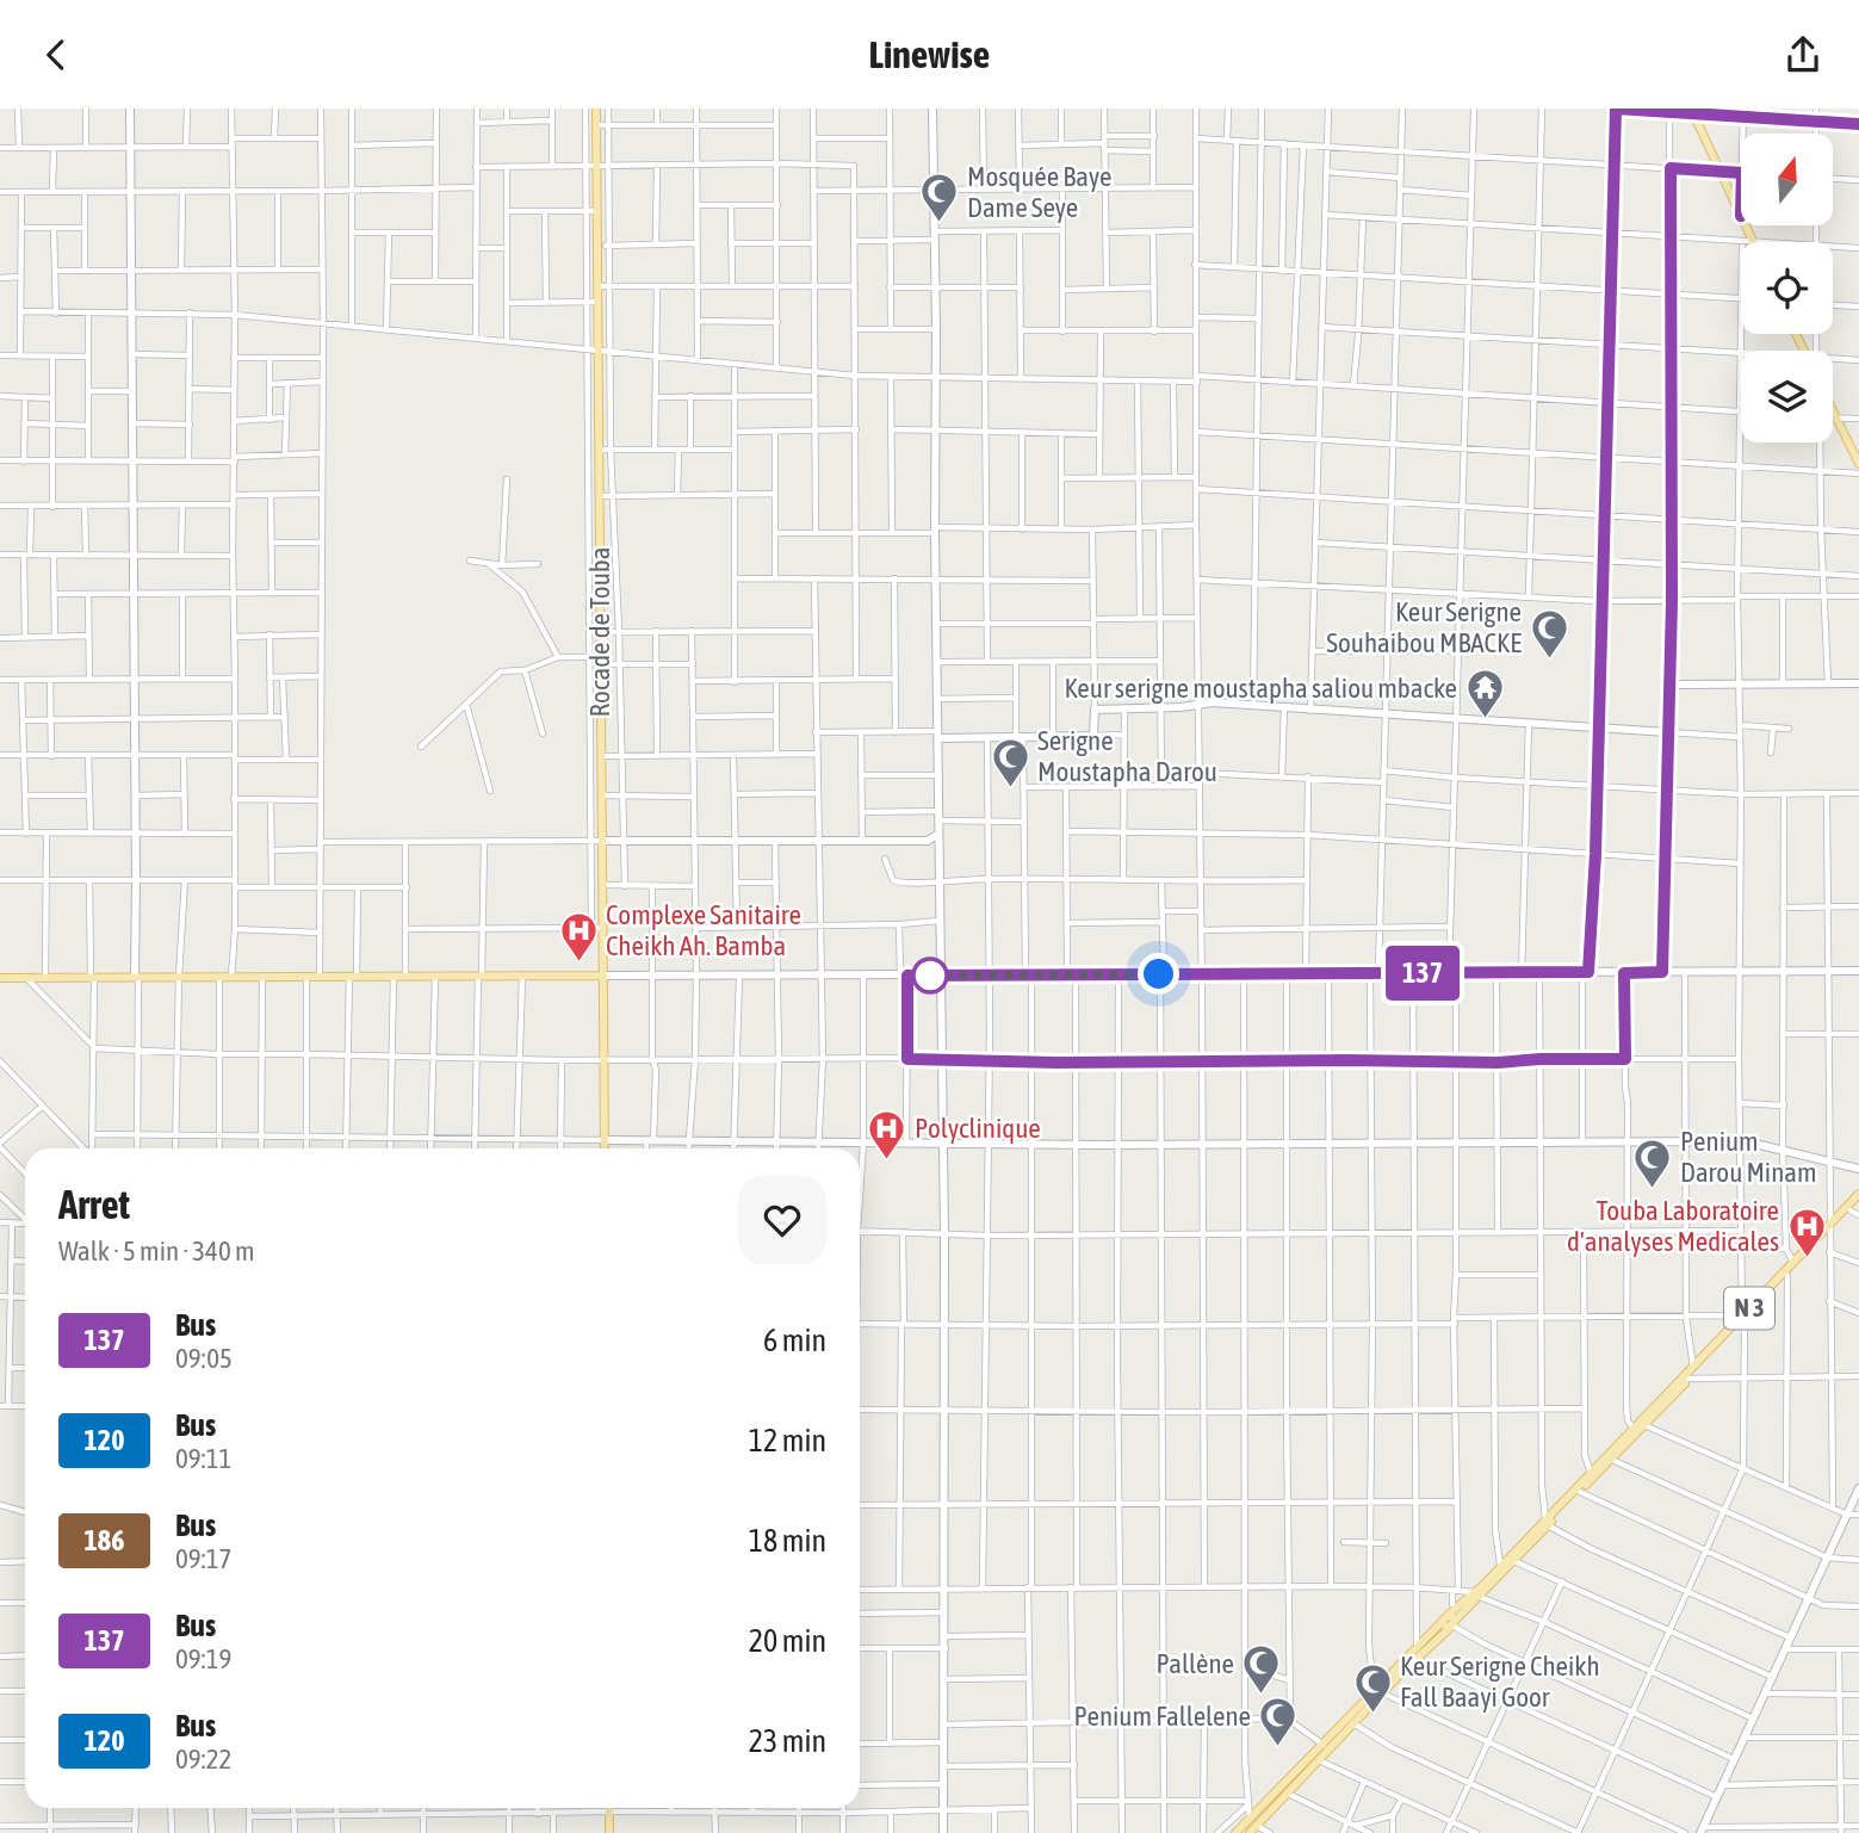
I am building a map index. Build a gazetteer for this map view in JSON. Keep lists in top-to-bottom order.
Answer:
{
  "streets": {
    "main road": ["Rocade de Touba", "N 3"]
  },
  "places": {
    "mosque": [
      "Mosquée Baye Dame Seye",
      "Keur Serigne Souhaibou MBACKE",
      "Serigne Moustapha Darou",
      "Penium Darou Minam",
      "Pallène",
      "Keur Serigne Cheikh Fall Baayi Goor",
      "Penium Fallelene"
    ],
    "temple": ["Keur serigne moustapha saliou mbacke"],
    "hospital": ["Complexe Sanitaire Cheikh Ah. Bamba", "Polyclinique", "Touba Laboratoire d'analyses Medicales"]
  },
  "lines": ["bus line 137"],
  "north": "top",
  "page": {
    "header": "Linewise",
    "on_map": "137",
    "heading": ["Arret", "Walk · 5 min · 340 m"],
    "list": [
      {
        "mark": "137",
        "name": "Bus",
        "note": "09:05",
        "value": "6 min"
      },
      {
        "mark": "120",
        "name": "Bus",
        "note": "09:11",
        "value": "12 min"
      },
      {
        "mark": "186",
        "name": "Bus",
        "note": "09:17",
        "value": "18 min"
      },
      {
        "mark": "137",
        "name": "Bus",
        "note": "09:19",
        "value": "20 min"
      },
      {
        "mark": "120",
        "name": "Bus",
        "note": "09:22",
        "value": "23 min"
      }
    ]
  }
}
